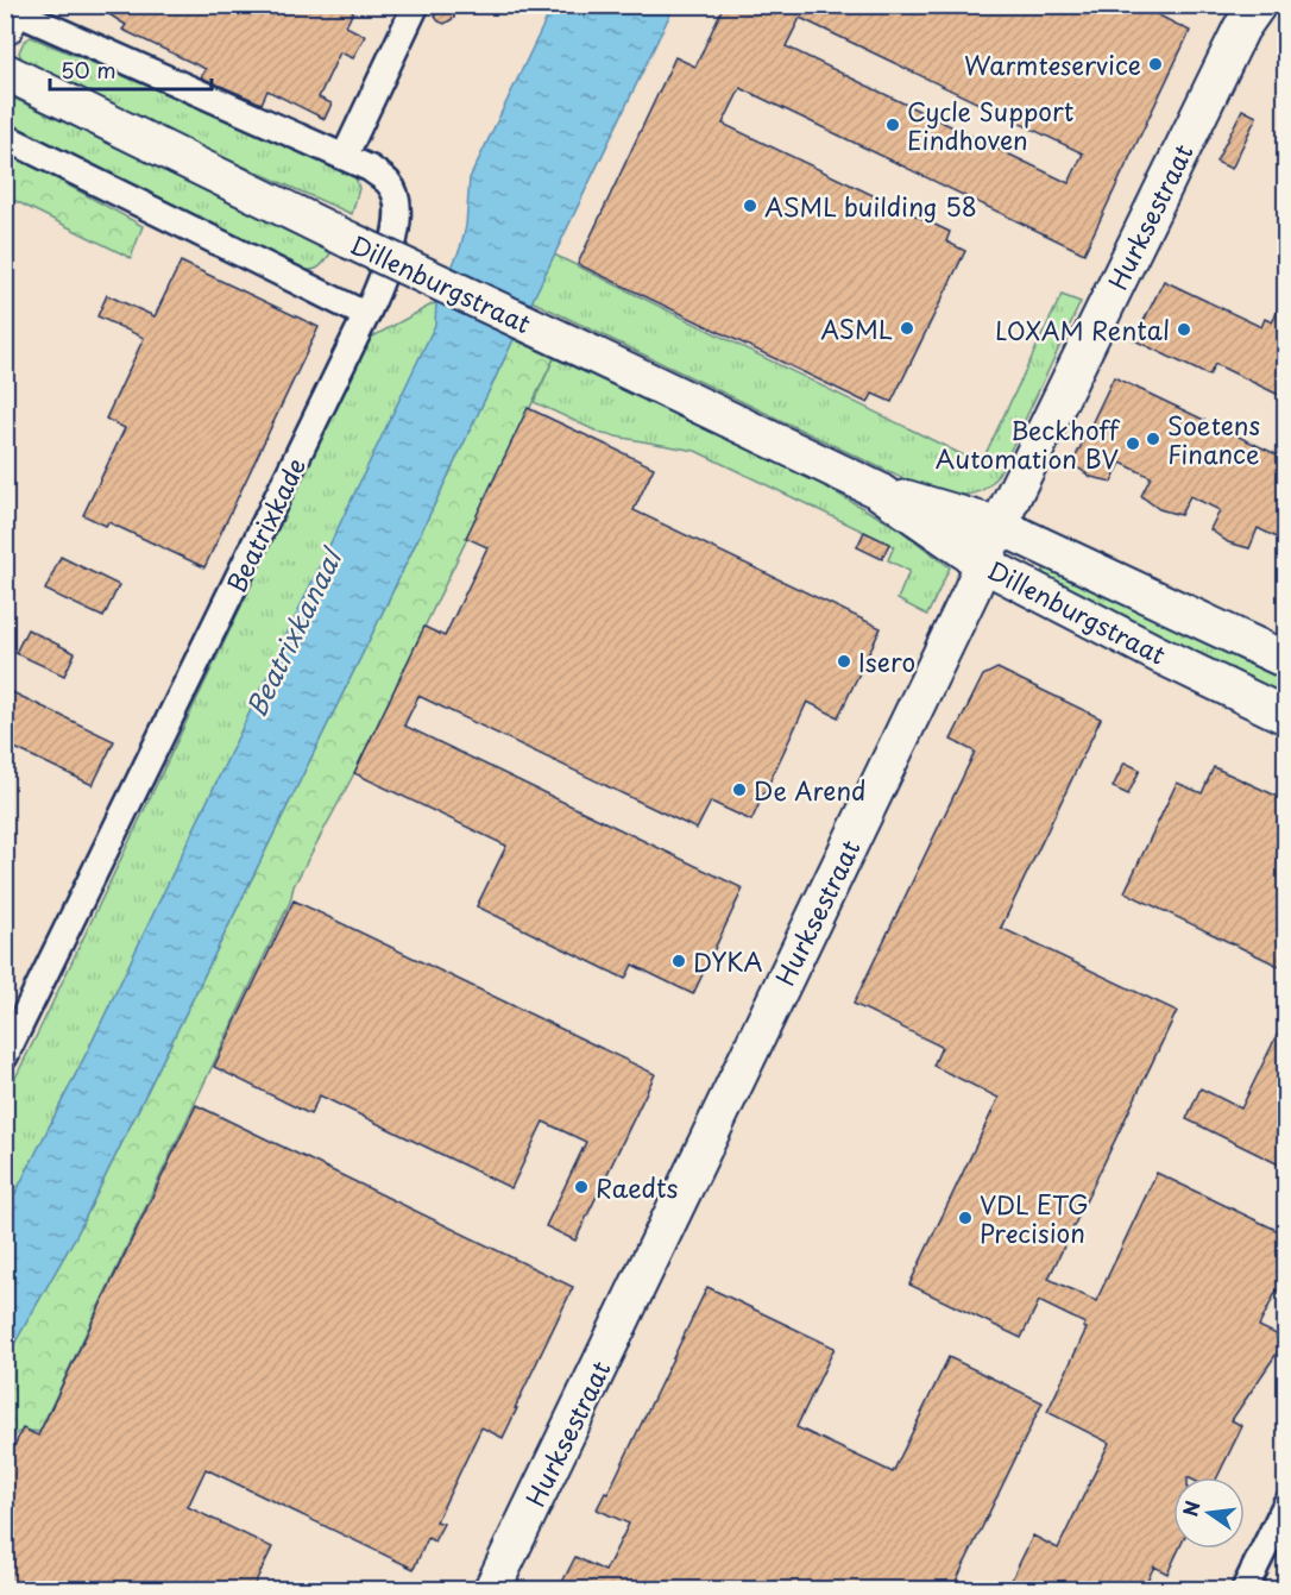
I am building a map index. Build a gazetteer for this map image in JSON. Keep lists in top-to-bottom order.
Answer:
{
  "streets": {
    "street": ["Hurksestraat", "Dillenburgstraat", "Beatrixkade"]
  },
  "crossings": [
    ["Hurksestraat", "Dillenburgstraat"]
  ],
  "water": ["Beatrixkanaal"],
  "places": [
    "Warmteservice",
    "Cycle Support Eindhoven",
    "ASML building 58",
    "ASML",
    "LOXAM Rental",
    "Soetens Finance",
    "Beckhoff Automation BV",
    "Isero",
    "De Arend",
    "DYKA",
    "Raedts",
    "VDL ETG Precision"
  ],
  "scale_bar": "50 m",
  "north": "left"
}
